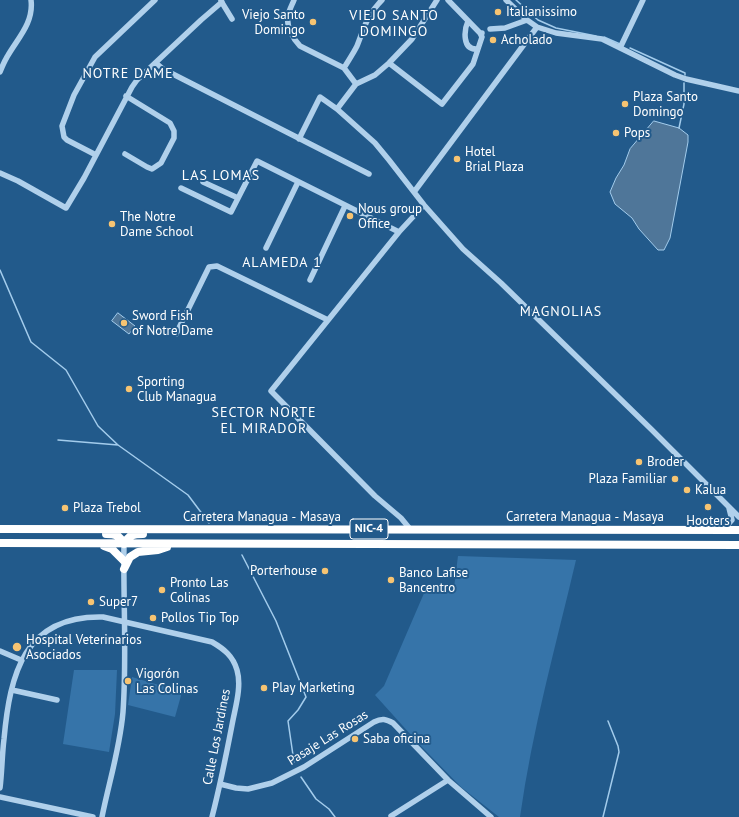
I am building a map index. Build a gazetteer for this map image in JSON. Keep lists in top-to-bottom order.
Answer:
{
  "streets": {
    "highway": ["Carretera Managua - Masaya", "NIC-4"],
    "street": ["Calle Los Jardines", "Pasaje Las Rosas"]
  },
  "crossings": [
    ["Calle Los Jardines", "Pasaje Las Rosas"]
  ],
  "districts": [
    "VIEJO SANTO DOMINGO",
    "NOTRE DAME",
    "LAS LOMAS",
    "ALAMEDA 1",
    "MAGNOLIAS",
    "SECTOR NORTE EL MIRADOR"
  ],
  "places": [
    "Italianissimo",
    "Viejo Santo Domingo",
    "Acholado",
    "Plaza Santo Domingo",
    "Pops",
    "Hotel Brial Plaza",
    "Nous group Office",
    "The Notre Dame School",
    "Sword Fish of Notre Dame",
    "Sporting Club Managua",
    "Broder",
    "Plaza Familiar",
    "Kalua",
    "Hooters",
    "Plaza Trebol",
    "Porterhouse",
    "Banco Lafise Bancentro",
    "Pronto Las Colinas",
    "Super7",
    "Pollos Tip Top",
    "Hospital Veterinarios Asociados",
    "Vigorón Las Colinas",
    "Play Marketing",
    "Saba oficina"
  ]
}
